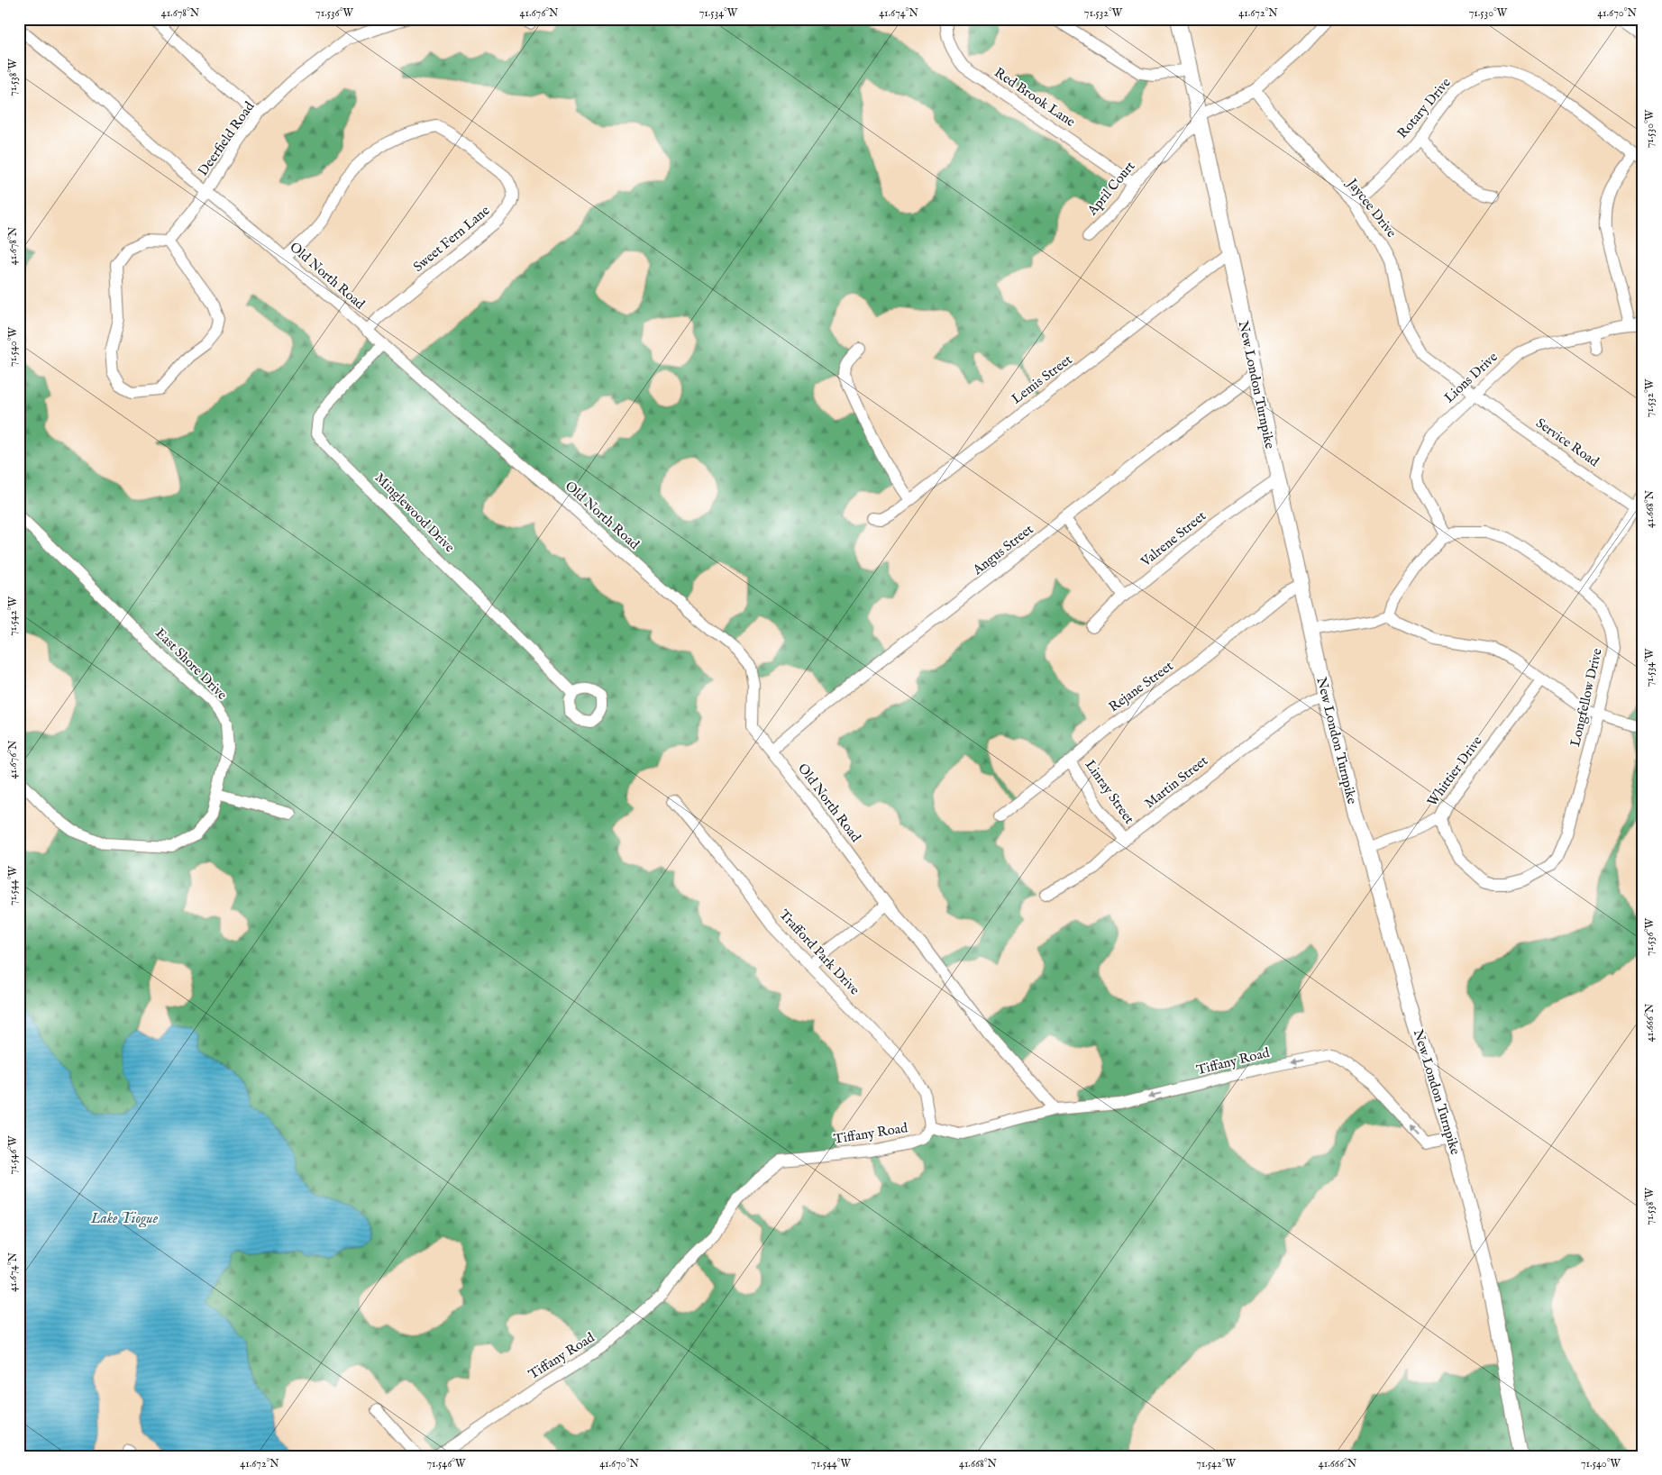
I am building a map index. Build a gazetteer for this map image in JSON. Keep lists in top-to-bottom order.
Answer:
{
  "streets": {
    "main road": ["New London Turnpike"],
    "street": [
      "Red Brook Lane",
      "Rotary Drive",
      "Deerfield Road",
      "April Court",
      "Jaycee Drive",
      "Sweet Fern Lane",
      "Old North Road",
      "Lions Drive",
      "Lemis Street",
      "Service Road",
      "Minglewood Drive",
      "Valrene Street",
      "Angus Street",
      "East Shore Drive",
      "Rejane Street",
      "Longfellow Drive",
      "Whittier Drive",
      "Martin Street",
      "Linray Street",
      "Trafford Park Drive",
      "Tiffany Road"
    ]
  },
  "crossings": [
    ["Red Brook Lane", "April Court"],
    ["Rotary Drive", "Jaycee Drive"],
    ["Deerfield Road", "Old North Road"],
    ["April Court", "Jaycee Drive"],
    ["April Court", "New London Turnpike"],
    ["Jaycee Drive", "Lions Drive"],
    ["Jaycee Drive", "Service Road"],
    ["Sweet Fern Lane", "Old North Road"],
    ["Old North Road", "Minglewood Drive"],
    ["Old North Road", "Angus Street"],
    ["Old North Road", "Tiffany Road"],
    ["Lions Drive", "Service Road"],
    ["Lions Drive", "Longfellow Drive"],
    ["Lemis Street", "New London Turnpike"],
    ["New London Turnpike", "Valrene Street"],
    ["New London Turnpike", "Angus Street"],
    ["New London Turnpike", "Rejane Street"],
    ["New London Turnpike", "Whittier Drive"],
    ["New London Turnpike", "Martin Street"],
    ["New London Turnpike", "Tiffany Road"],
    ["Rejane Street", "Linray Street"],
    ["Longfellow Drive", "Whittier Drive"],
    ["Martin Street", "Linray Street"],
    ["Trafford Park Drive", "Tiffany Road"]
  ],
  "water": ["Lake Tiogue"],
  "coordinates": [
    "41.678°N",
    "71.536°W",
    "41.676°N",
    "71.534°W",
    "41.674°N",
    "71.532°W",
    "41.672°N",
    "71.530°W",
    "41.670°N",
    "71.538°W",
    "71.540°W",
    "41.668°N",
    "71.542°W",
    "71.544°W",
    "41.666°N",
    "71.546°W"
  ]
}
